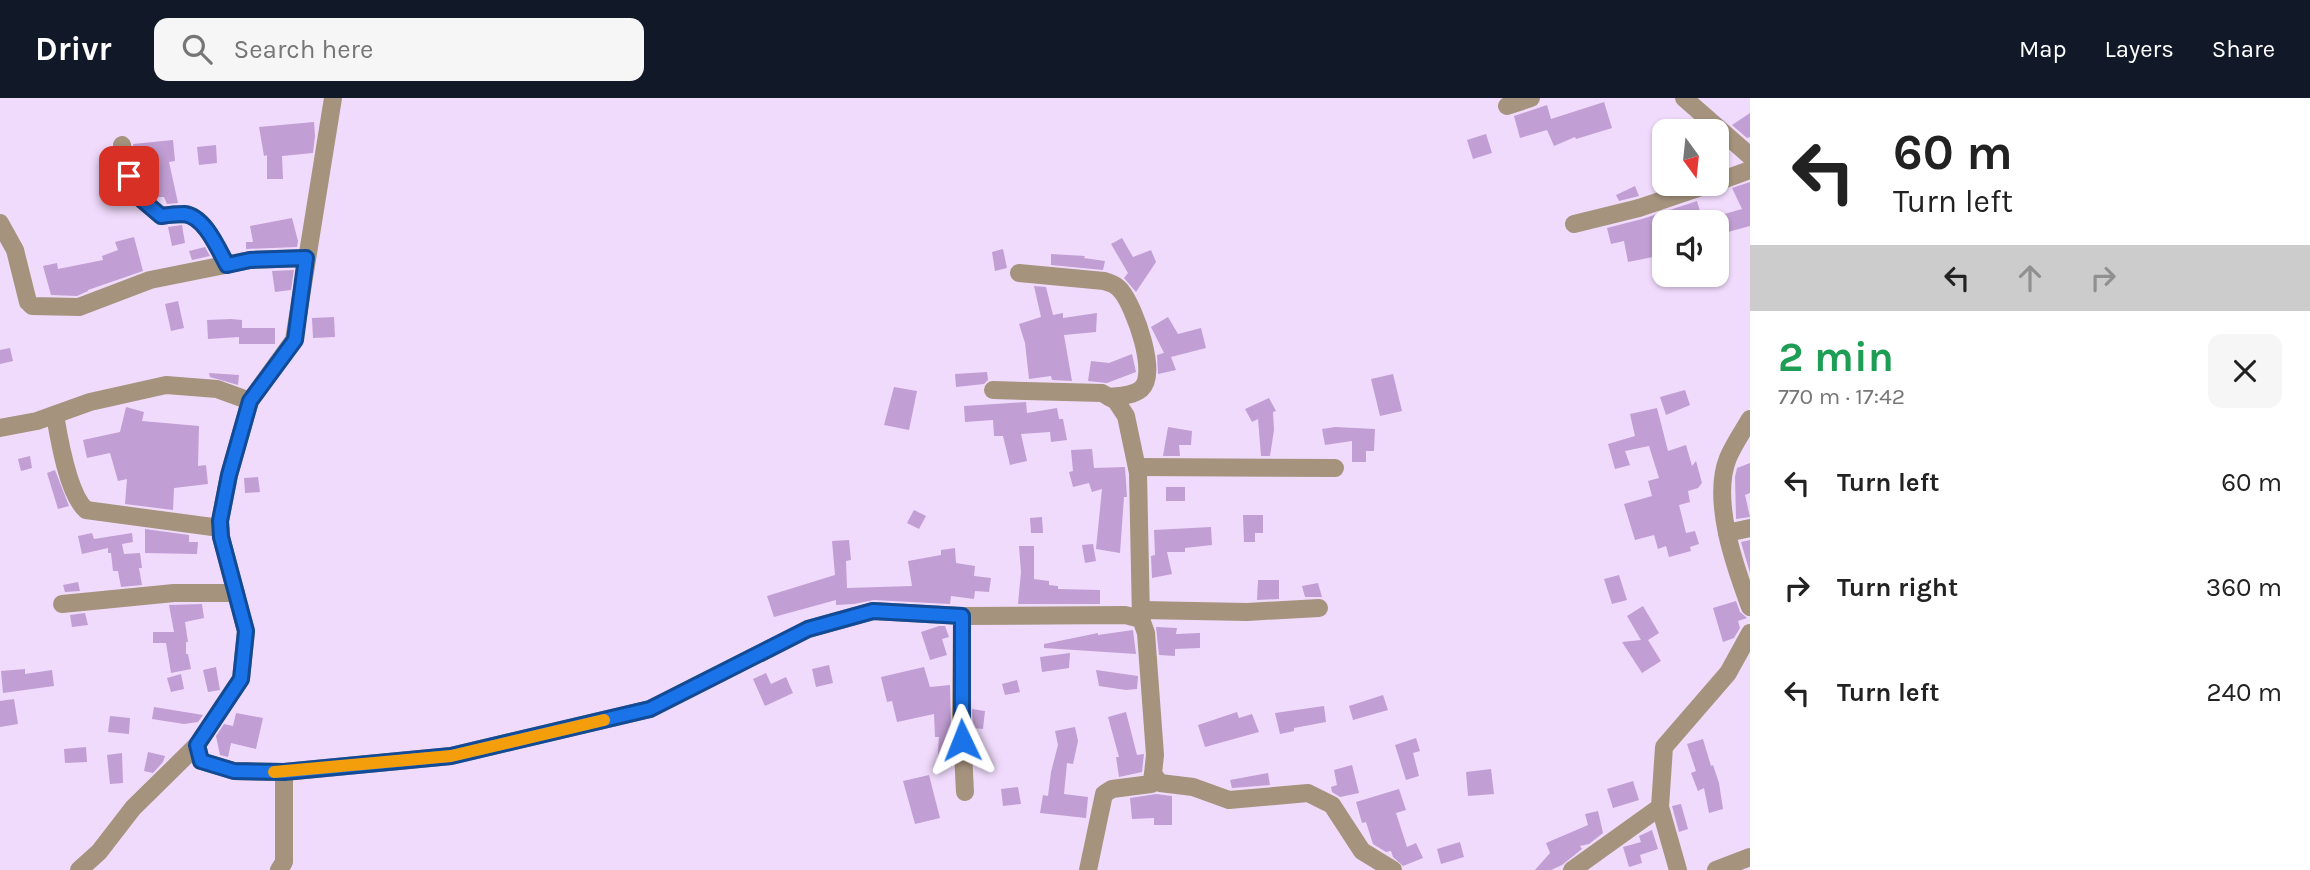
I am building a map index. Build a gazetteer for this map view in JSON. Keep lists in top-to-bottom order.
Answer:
{
  "north": "bottom",
  "page": {
    "header": "Drivr",
    "search": "Search here",
    "nav": ["Map", "Layers", "Share"],
    "turn": ["60 m", "Turn left"],
    "heading": ["2 min", "770 m · 17:42"],
    "list": [
      {
        "name": "Turn left",
        "value": "60 m"
      },
      {
        "name": "Turn right",
        "value": "360 m"
      },
      {
        "name": "Turn left",
        "value": "240 m"
      }
    ]
  }
}
